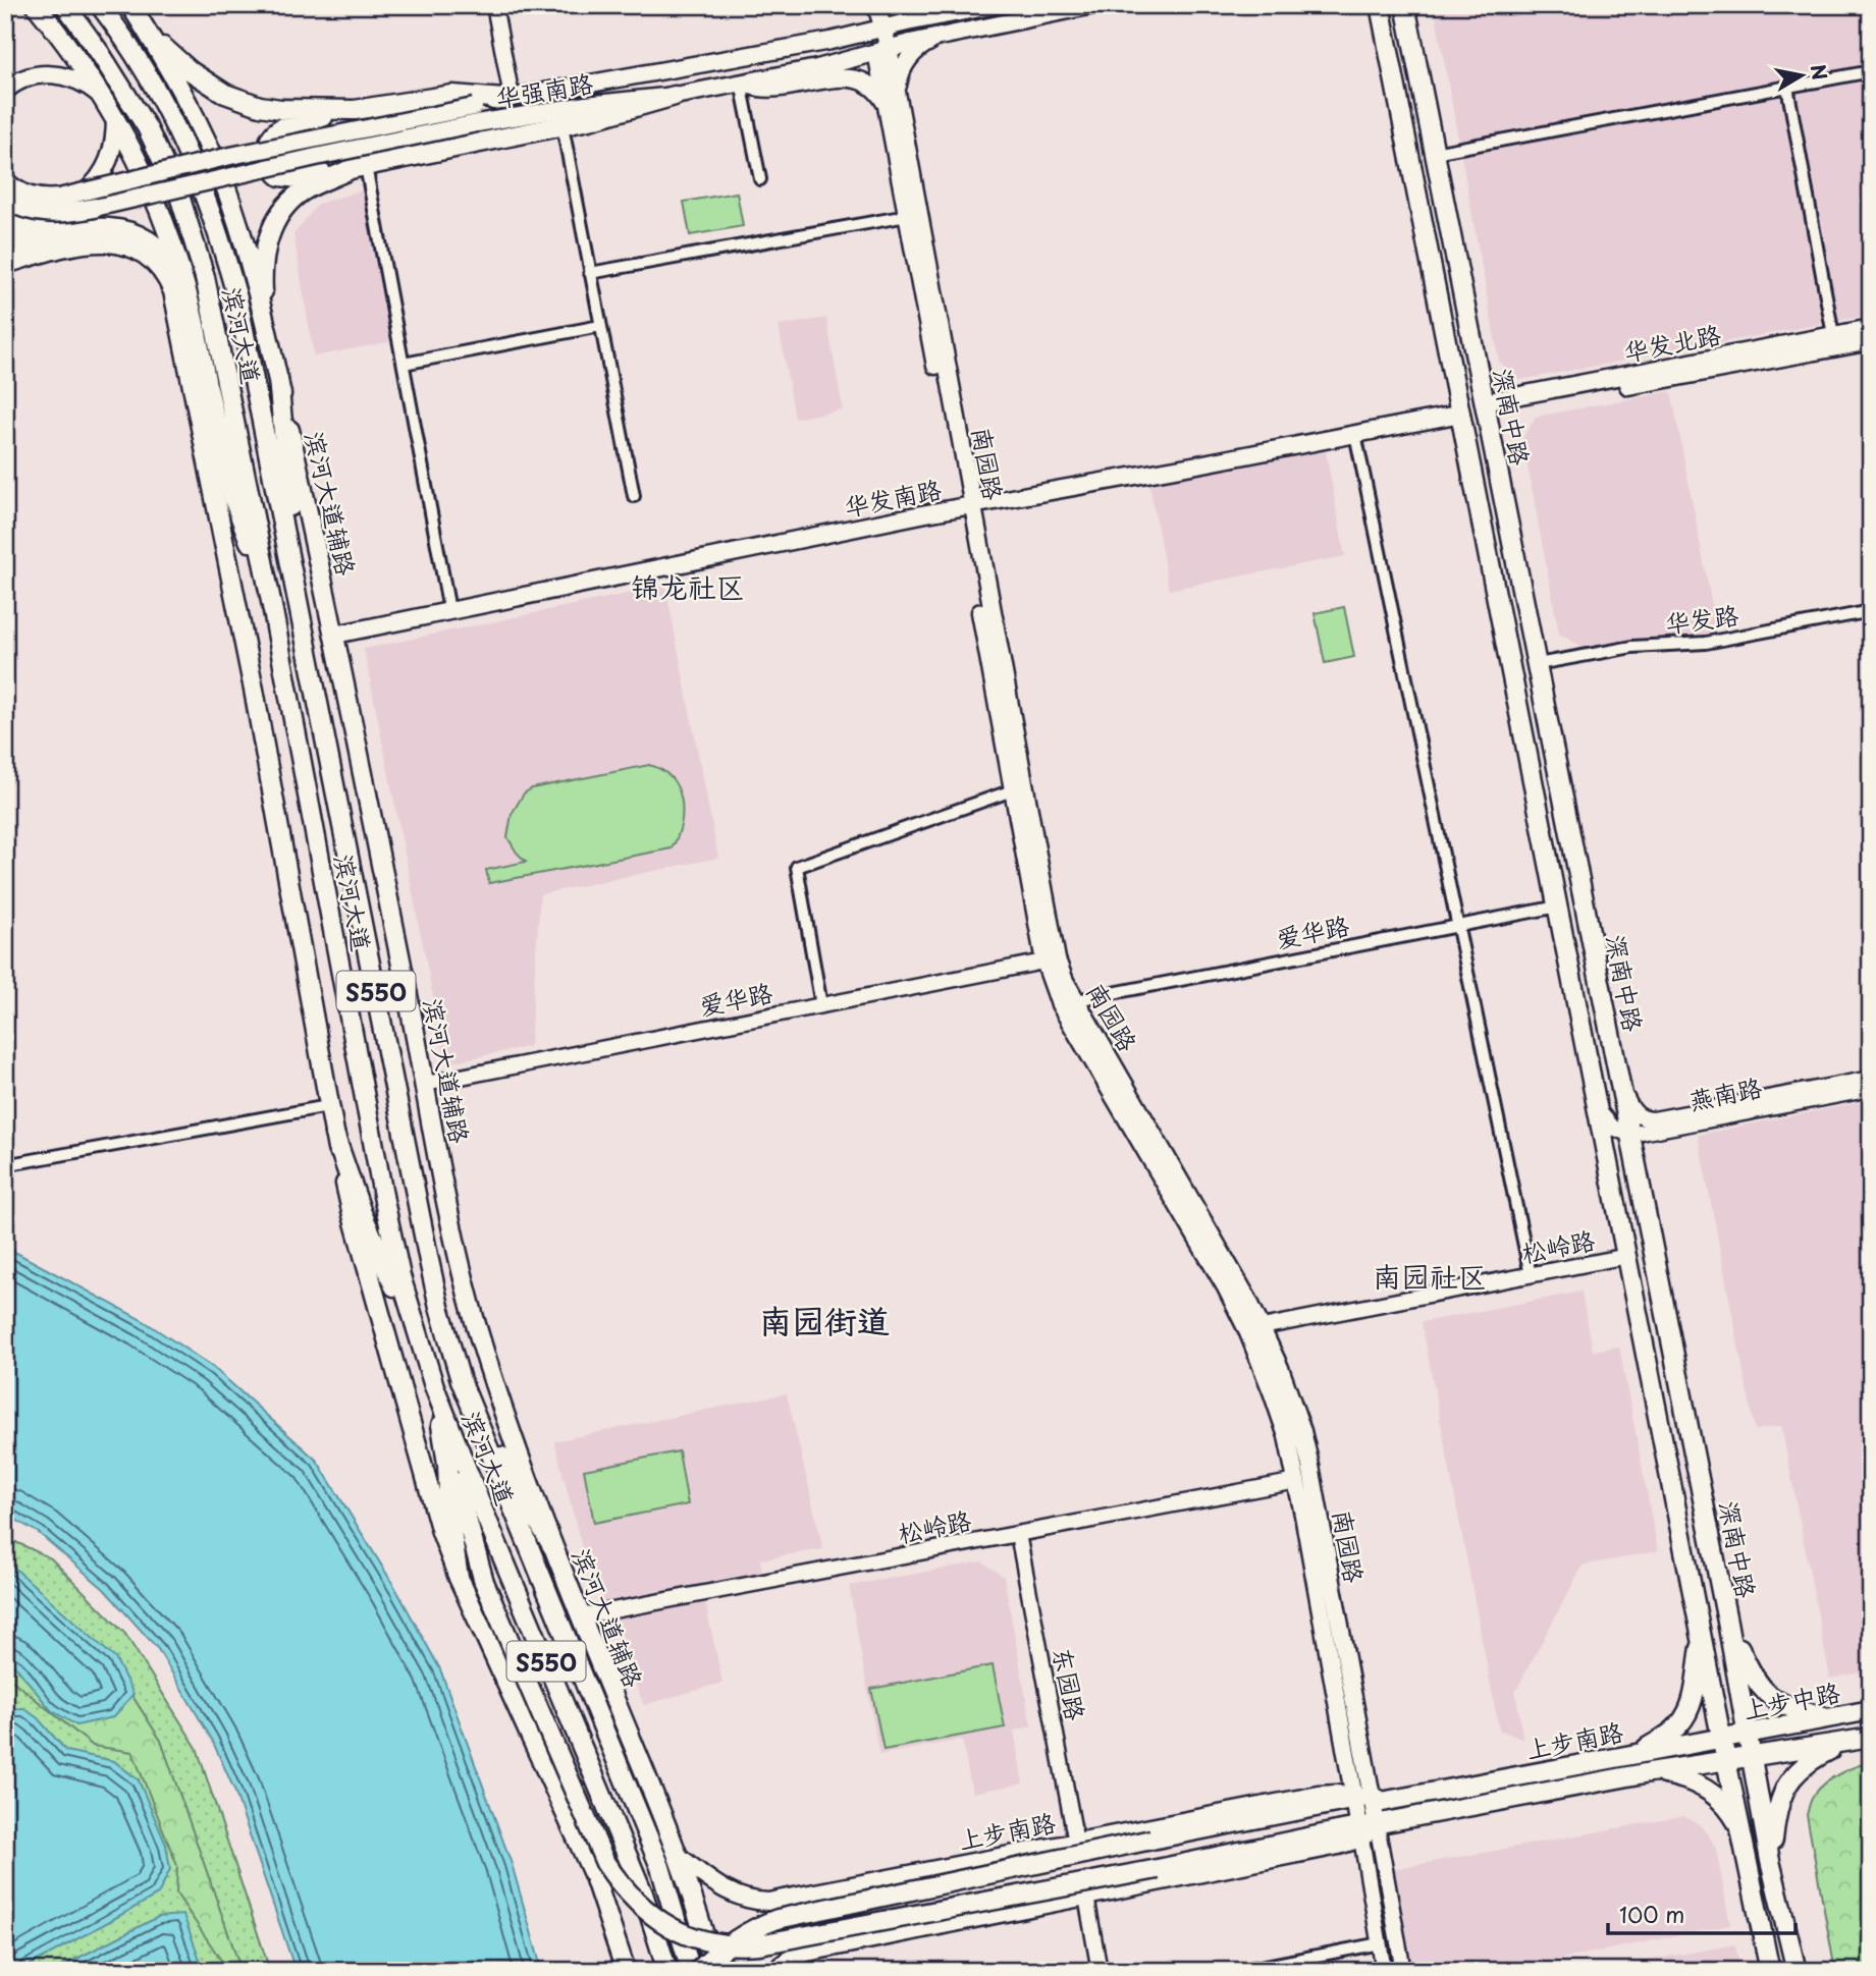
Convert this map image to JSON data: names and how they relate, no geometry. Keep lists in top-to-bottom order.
{
  "streets": {
    "main road": [
      "华强南路",
      "滨河大道",
      "华发北路",
      "深南中路",
      "南园路",
      "华发南路",
      "滨河大道辅路",
      "S550",
      "上步中路",
      "上步南路"
    ],
    "street": [
      "华发路",
      "爱华路",
      "燕南路",
      "松岭路",
      "东园路"
    ]
  },
  "crossings": [
    ["华强南路", "南园路"],
    ["华发北路", "深南中路"],
    ["深南中路", "华发南路"],
    ["深南中路", "华发路"],
    ["深南中路", "爱华路"],
    ["深南中路", "燕南路"],
    ["深南中路", "松岭路"],
    ["深南中路", "上步中路"],
    ["深南中路", "上步南路"],
    ["南园路", "华发南路"],
    ["南园路", "爱华路"],
    ["南园路", "松岭路"],
    ["南园路", "上步南路"],
    ["华发南路", "滨河大道辅路"],
    ["滨河大道辅路", "爱华路"],
    ["滨河大道辅路", "松岭路"],
    ["滨河大道辅路", "上步南路"],
    ["松岭路", "东园路"],
    ["东园路", "上步南路"],
    ["上步中路", "上步南路"]
  ],
  "districts": ["锦龙社区", "南园社区", "南园街道"],
  "scale_bar": "100 m",
  "north": "right"
}
